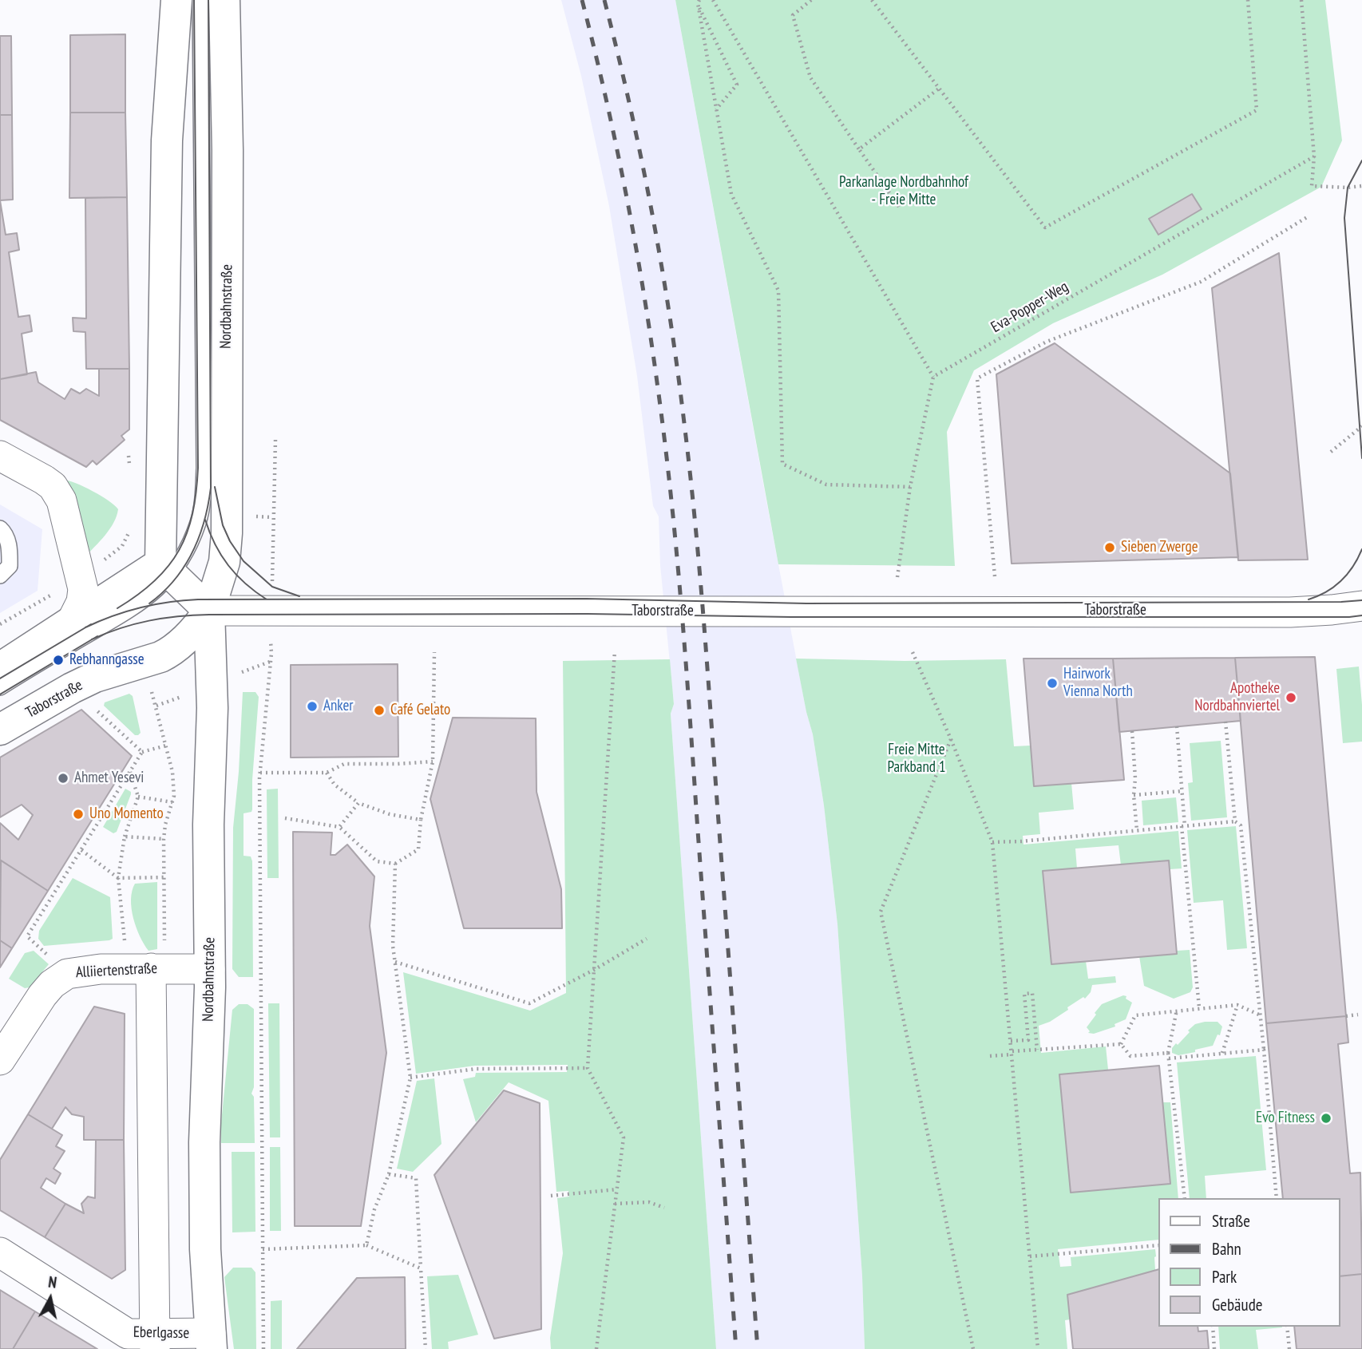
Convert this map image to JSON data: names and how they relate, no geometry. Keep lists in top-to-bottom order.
{
  "streets": {
    "main road": ["Nordbahnstraße", "Taborstraße"],
    "street": ["Alliiertenstraße", "Eberlgasse"],
    "path": ["Eva-Popper-Weg"]
  },
  "crossings": [
    ["Nordbahnstraße", "Taborstraße"],
    ["Nordbahnstraße", "Alliiertenstraße"],
    ["Nordbahnstraße", "Eberlgasse"]
  ],
  "parks": ["Parkanlage Nordbahnhof - Freie Mitte", "Freie Mitte Parkband 1"],
  "places": [
    "Sieben Zwerge",
    "Rebhanngasse",
    "Hairwork Vienna North",
    "Apotheke Nordbahnviertel",
    "Anker",
    "Café Gelato",
    "Ahmet Yesevi",
    "Uno Momento",
    "Evo Fitness"
  ],
  "legend": [
    "Straße",
    "Bahn",
    "Park",
    "Gebäude"
  ],
  "north": "top"
}
